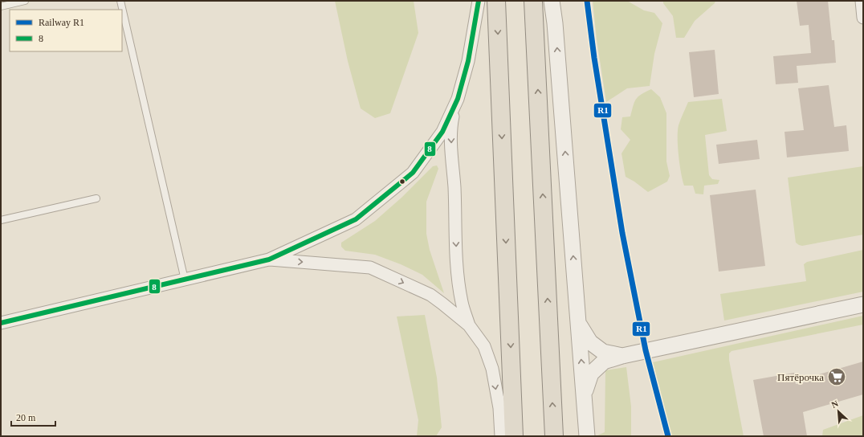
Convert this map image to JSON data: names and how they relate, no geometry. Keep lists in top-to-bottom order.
{
  "places": {
    "supermarket": ["Пятёрочка"]
  },
  "lines": ["rail line R1", "transit line 8"],
  "legend": ["Railway R1", "8"],
  "scale_bar": "20 m",
  "north": "top left"
}
